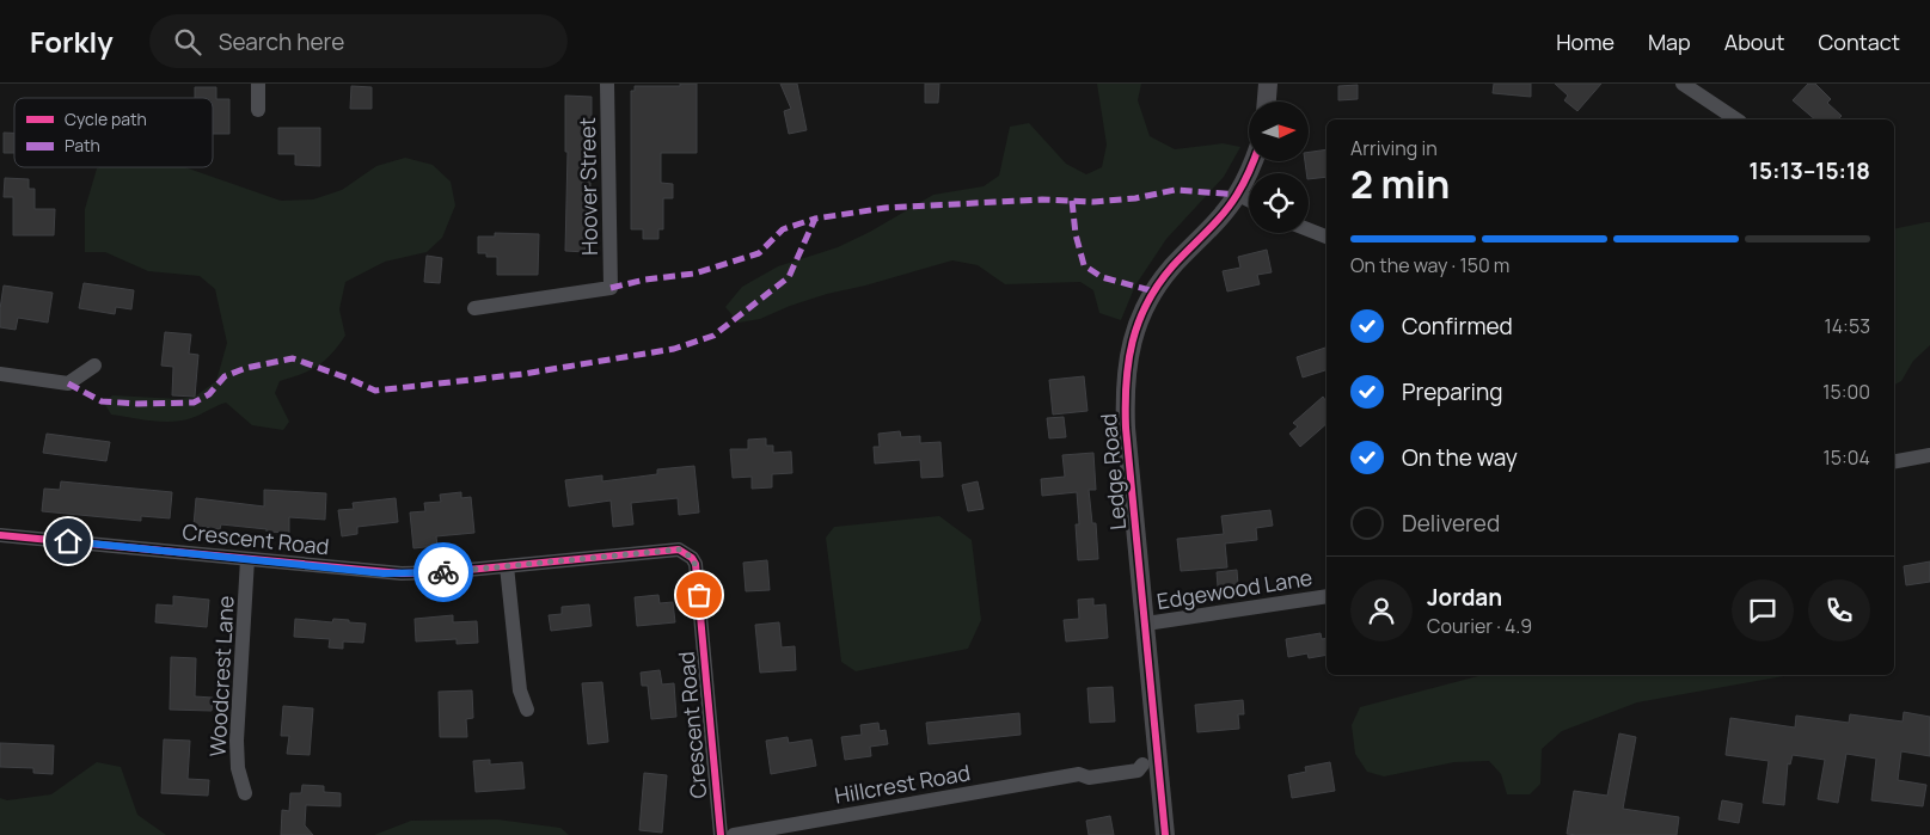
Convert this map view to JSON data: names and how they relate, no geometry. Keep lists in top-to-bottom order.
{
  "streets": {
    "street": [
      "Hoover Street",
      "Ledge Road",
      "Crescent Road",
      "Edgewood Lane",
      "Woodcrest Lane",
      "Hillcrest Road"
    ]
  },
  "crossings": [
    ["Ledge Road", "Edgewood Lane"],
    ["Ledge Road", "Hillcrest Road"],
    ["Crescent Road", "Woodcrest Lane"]
  ],
  "legend": ["Cycle path", "Path"],
  "north": "right",
  "page": {
    "header": "Forkly",
    "search": "Search here",
    "nav": [
      "Home",
      "Map",
      "About",
      "Contact"
    ],
    "heading": ["2 min", "Arriving in", "15:13–15:18"],
    "panel": ["Jordan", "Courier · 4.9"],
    "bar": "On the way · 150 m",
    "list": [
      ["Confirmed", "14:53"],
      ["Preparing", "15:00"],
      ["On the way", "15:04"],
      "Delivered"
    ]
  }
}
